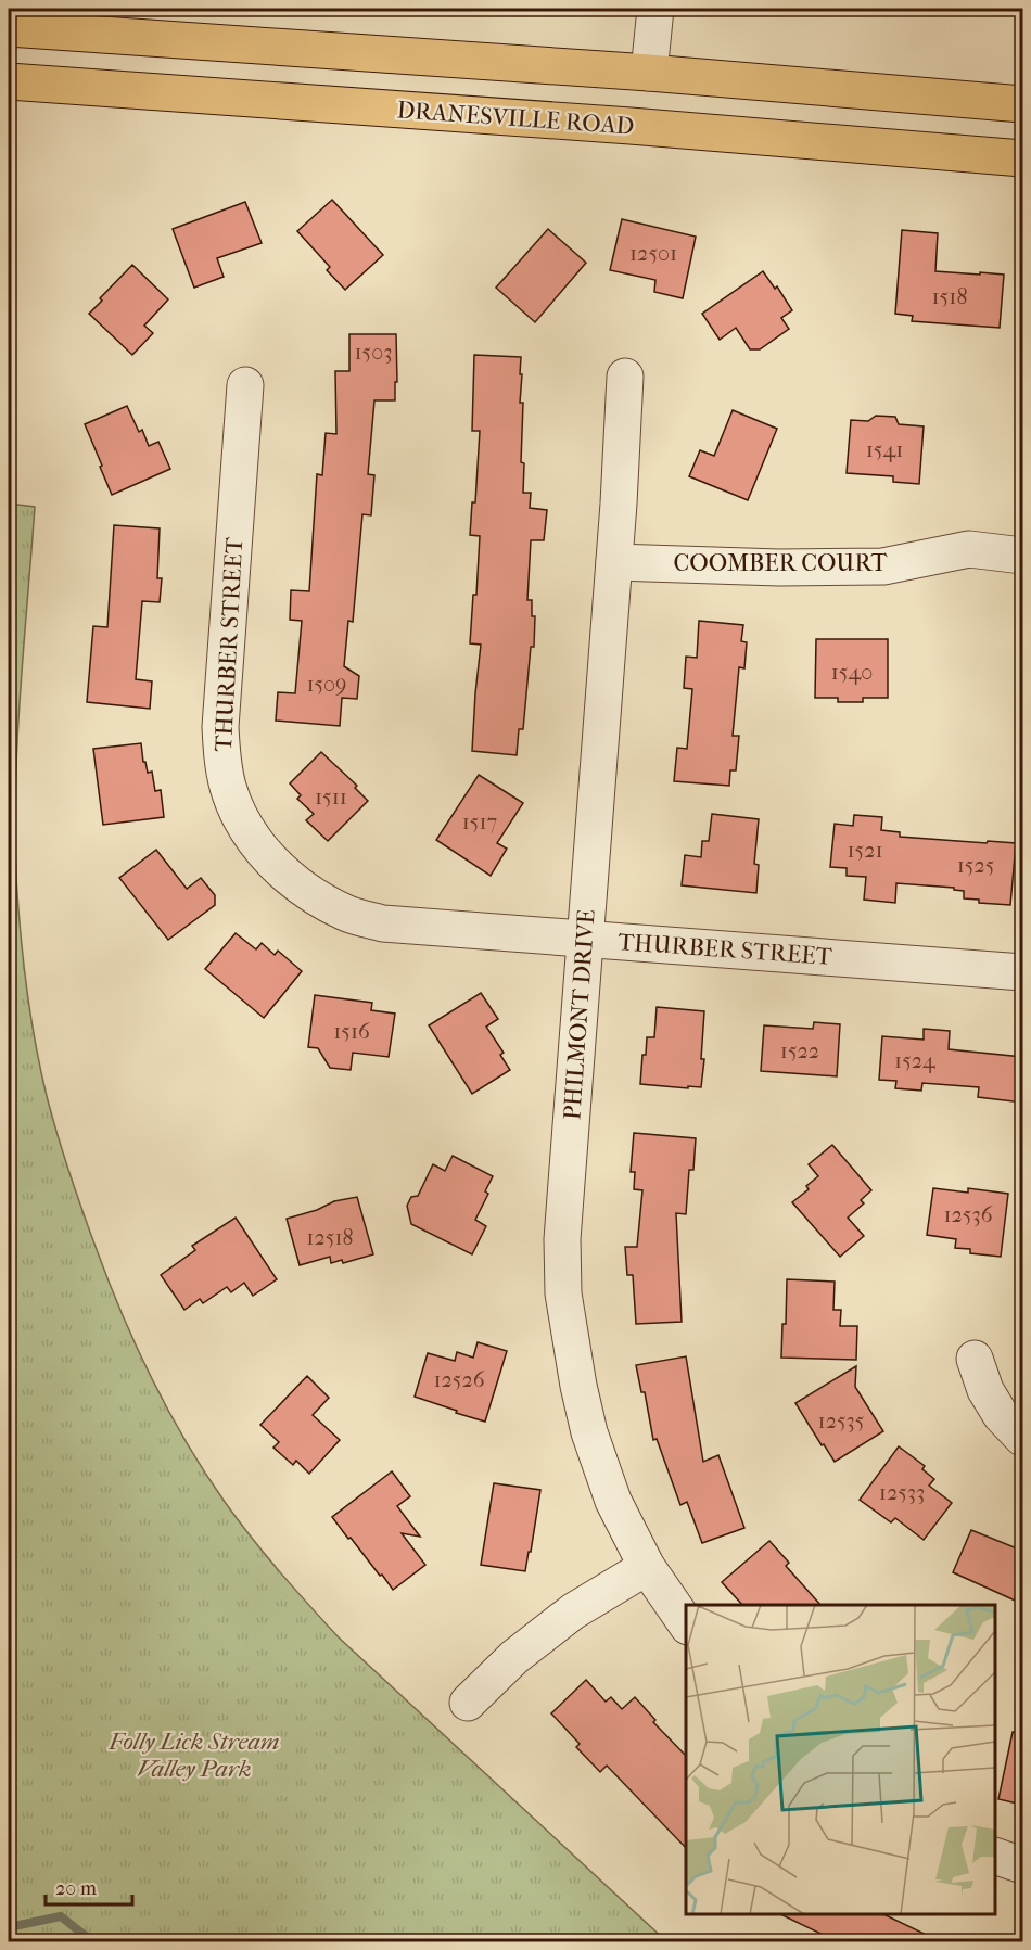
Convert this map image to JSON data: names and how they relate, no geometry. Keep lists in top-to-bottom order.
{
  "streets": {
    "main road": ["DRANESVILLE ROAD"],
    "street": ["COOMBER COURT", "THURBER STREET", "PHILMONT DRIVE"]
  },
  "crossings": [
    ["COOMBER COURT", "PHILMONT DRIVE"],
    ["THURBER STREET", "PHILMONT DRIVE"]
  ],
  "parks": ["Folly Lick Stream Valley Park"],
  "house_numbers": [
    "12501",
    "1518",
    "1503",
    "1541",
    "1540",
    "1509",
    "1511",
    "1517",
    "1521",
    "1525",
    "1516",
    "1522",
    "1524",
    "12536",
    "12518",
    "12526",
    "12535",
    "12533"
  ],
  "scale_bar": "20 m"
}
